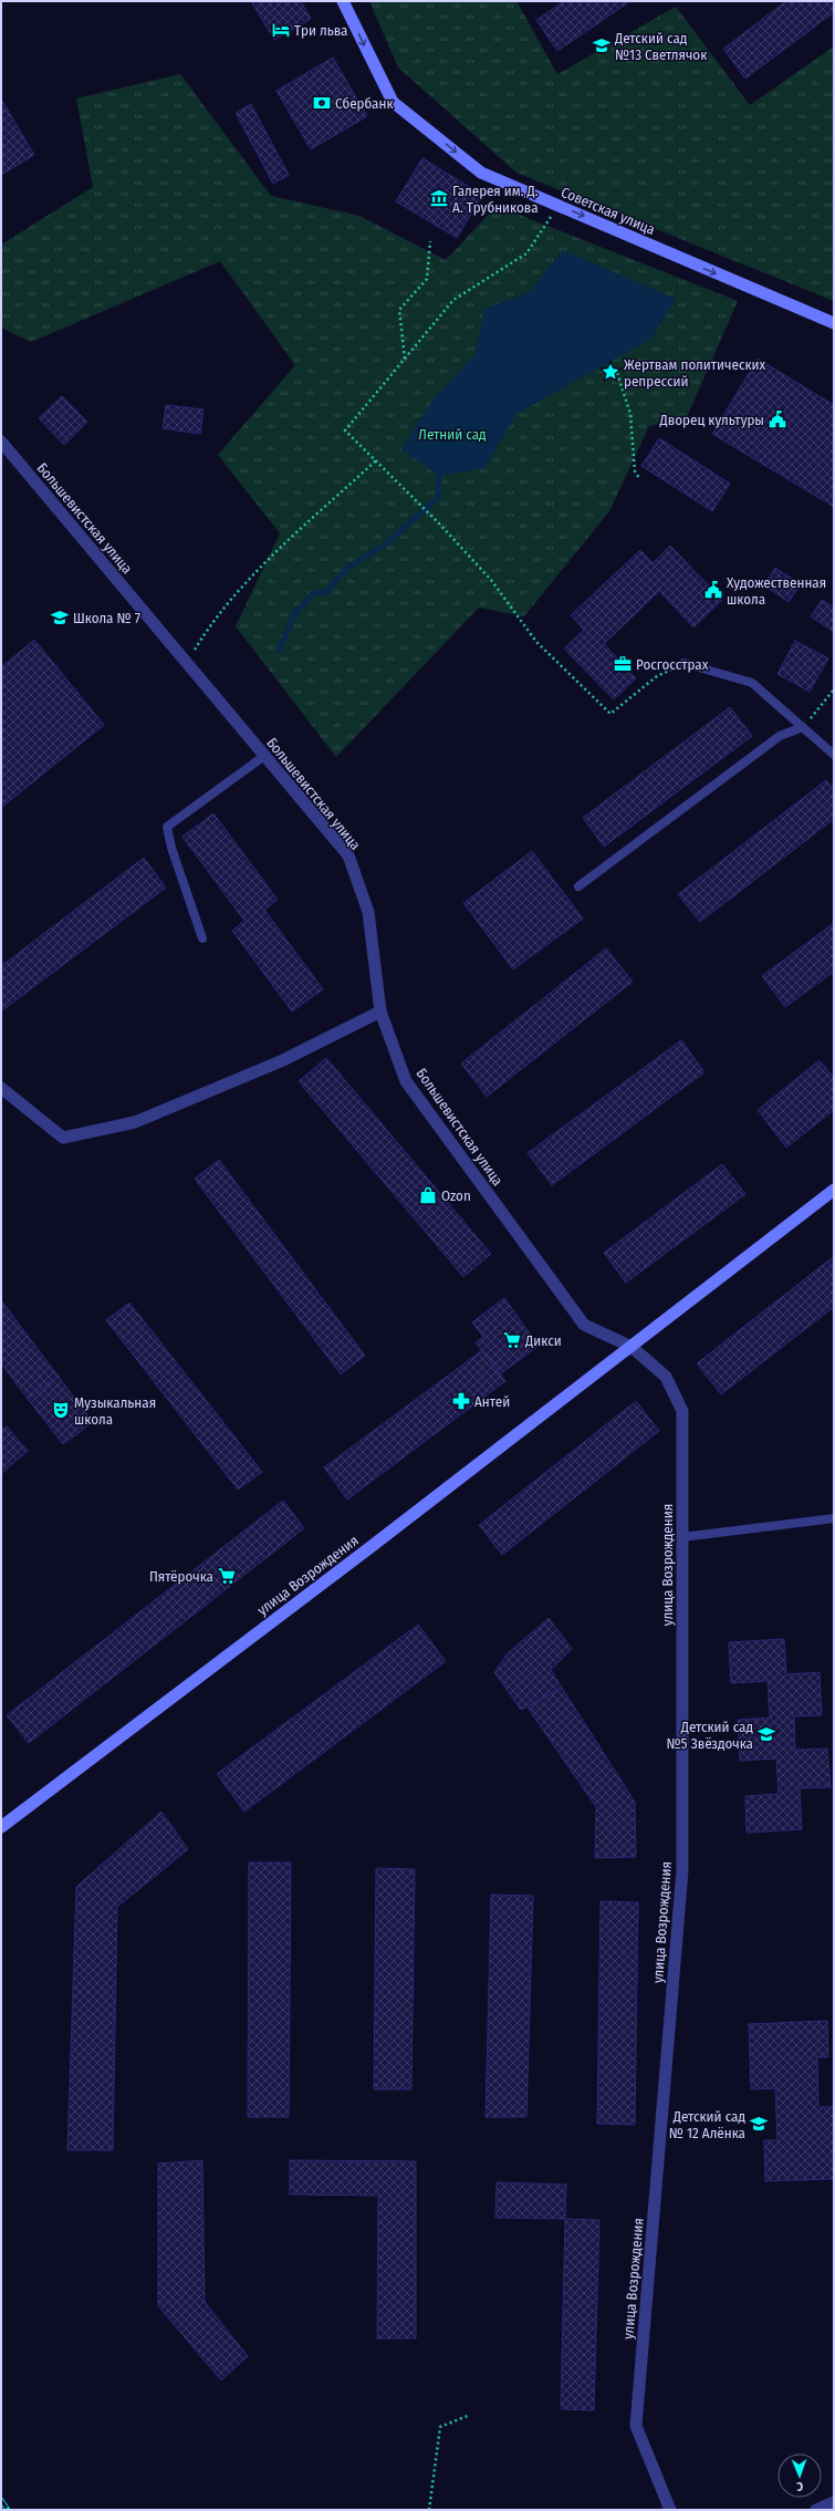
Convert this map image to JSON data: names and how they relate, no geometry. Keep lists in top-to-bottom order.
{
  "streets": {
    "main road": ["Советская улица", "улица Возрождения"],
    "street": ["Большевистская улица"]
  },
  "crossings": [
    ["Большевистская улица", "улица Возрождения"]
  ],
  "one_way": ["Советская улица"],
  "parks": ["Летний сад"],
  "places": {
    "hotel": ["Три льва"],
    "school or university": [
      "Детский сад №13 Светлячок",
      "Школа № 7",
      "Детский сад №5 Звёздочка",
      "Детский сад № 12 Алёнка"
    ],
    "bank": ["Сбербанк"],
    "museum": ["Галерея им. Д. А. Трубникова"],
    "place": ["Жертвам политических репрессий"],
    "public building": ["Дворец культуры", "Художественная школа"],
    "office": ["Росгосстрах"],
    "shop": ["Ozon"],
    "supermarket": ["Дикси", "Пятёрочка"],
    "pharmacy": ["Антей"],
    "theatre": ["Музыкальная школа"]
  },
  "north": "bottom"
}
